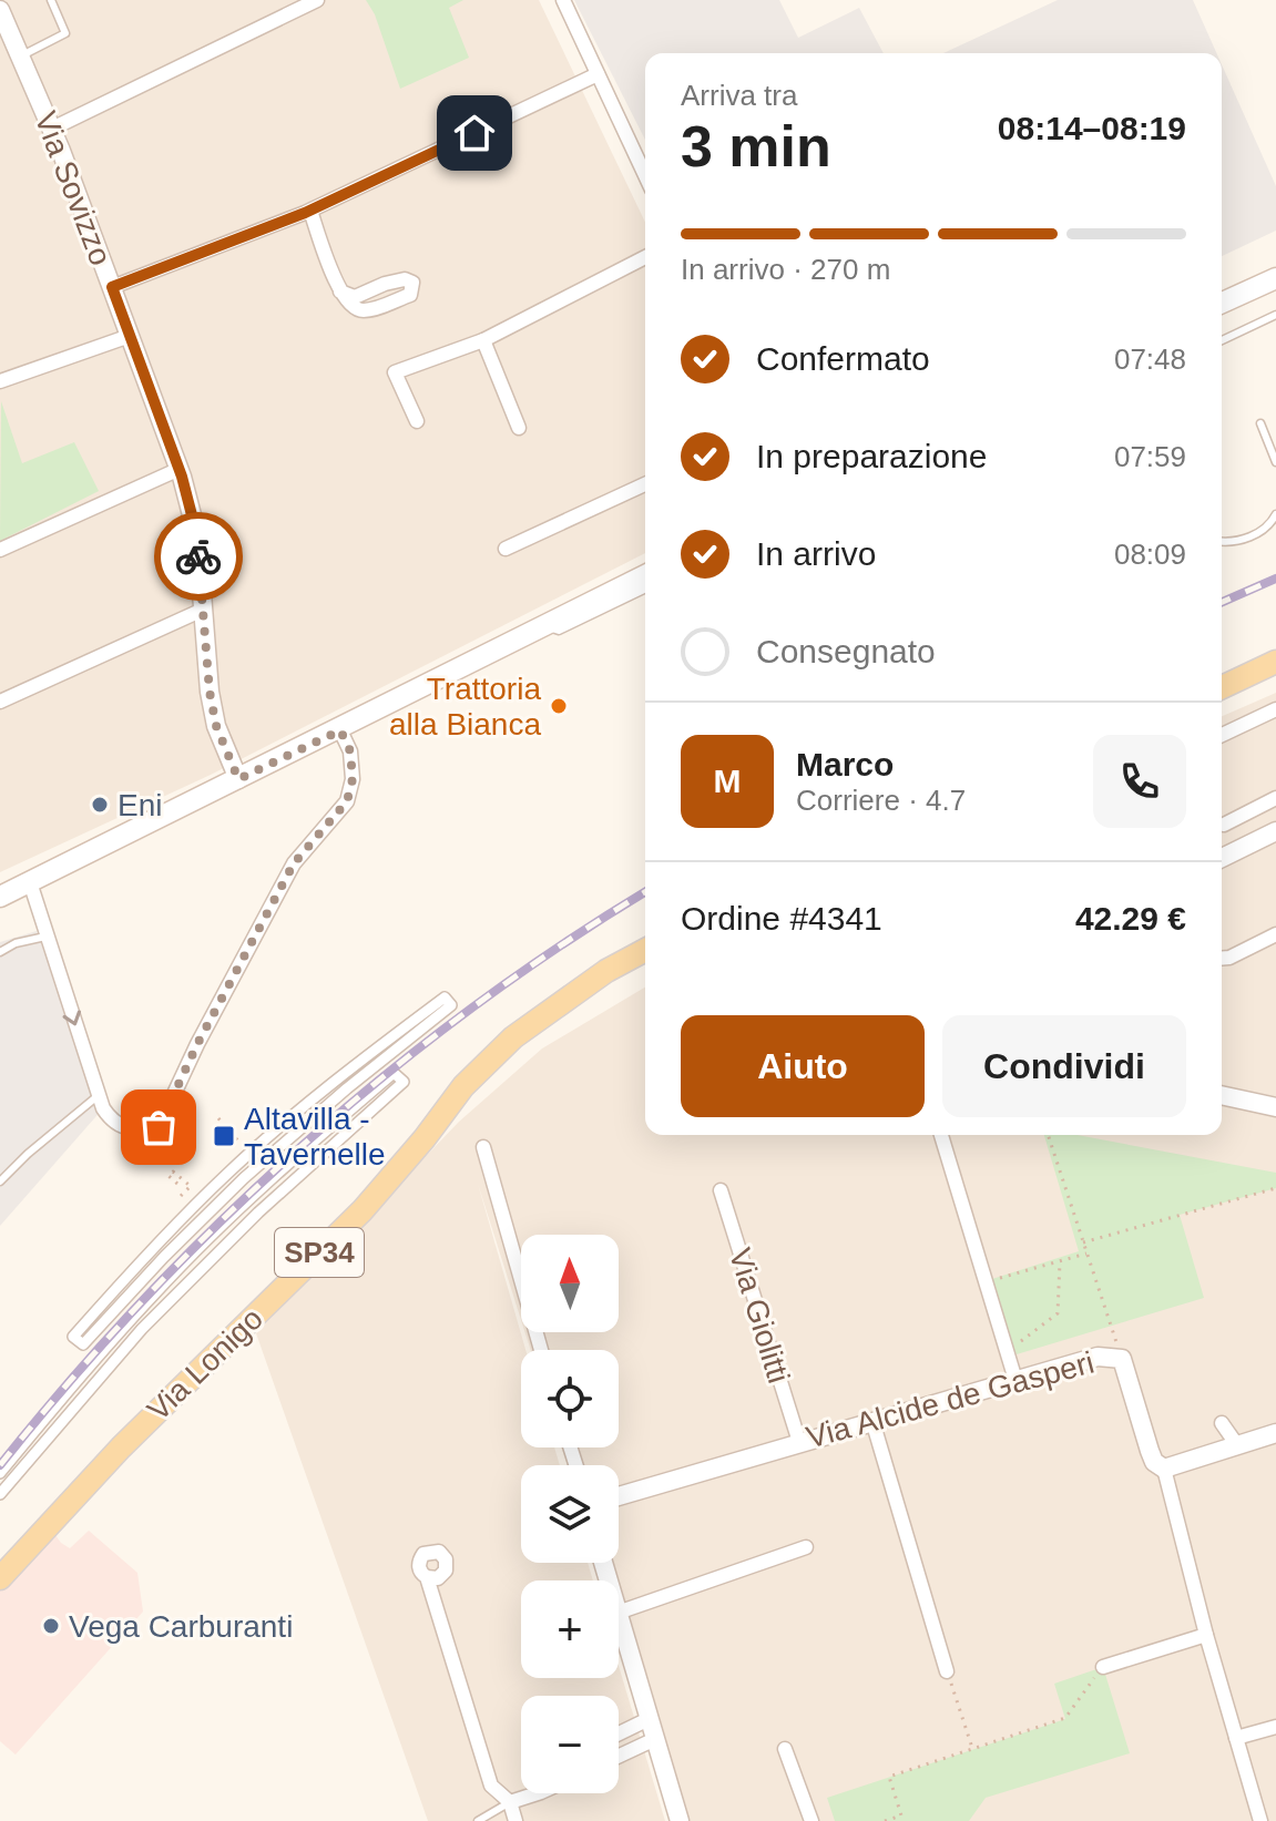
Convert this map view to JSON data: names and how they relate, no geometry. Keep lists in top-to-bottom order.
{
  "streets": {
    "main road": ["SP34", "Via Lonigo"],
    "street": ["Via Sovizzo", "Via Giolitti", "Via Alcide de Gasperi"]
  },
  "crossings": [
    ["Via Giolitti", "Via Alcide de Gasperi"]
  ],
  "places": {
    "other": ["Trattoria alla Bianca", "Eni", "Vega Carburanti"],
    "transit": ["Altavilla - Tavernelle"]
  },
  "north": "top",
  "page": {
    "heading": ["3 min", "Arriva tra", "08:14–08:19"],
    "panel": [
      "Marco",
      "Corriere · 4.7",
      "Ordine #4341",
      "42.29 €"
    ],
    "bar": "In arrivo · 270 m",
    "list": [
      ["Confermato", "07:48"],
      ["In preparazione", "07:59"],
      ["In arrivo", "08:09"],
      "Consegnato"
    ],
    "round": "M",
    "buttons": ["Aiuto", "Condividi"],
    "map_buttons": ["+", "−"]
  }
}
